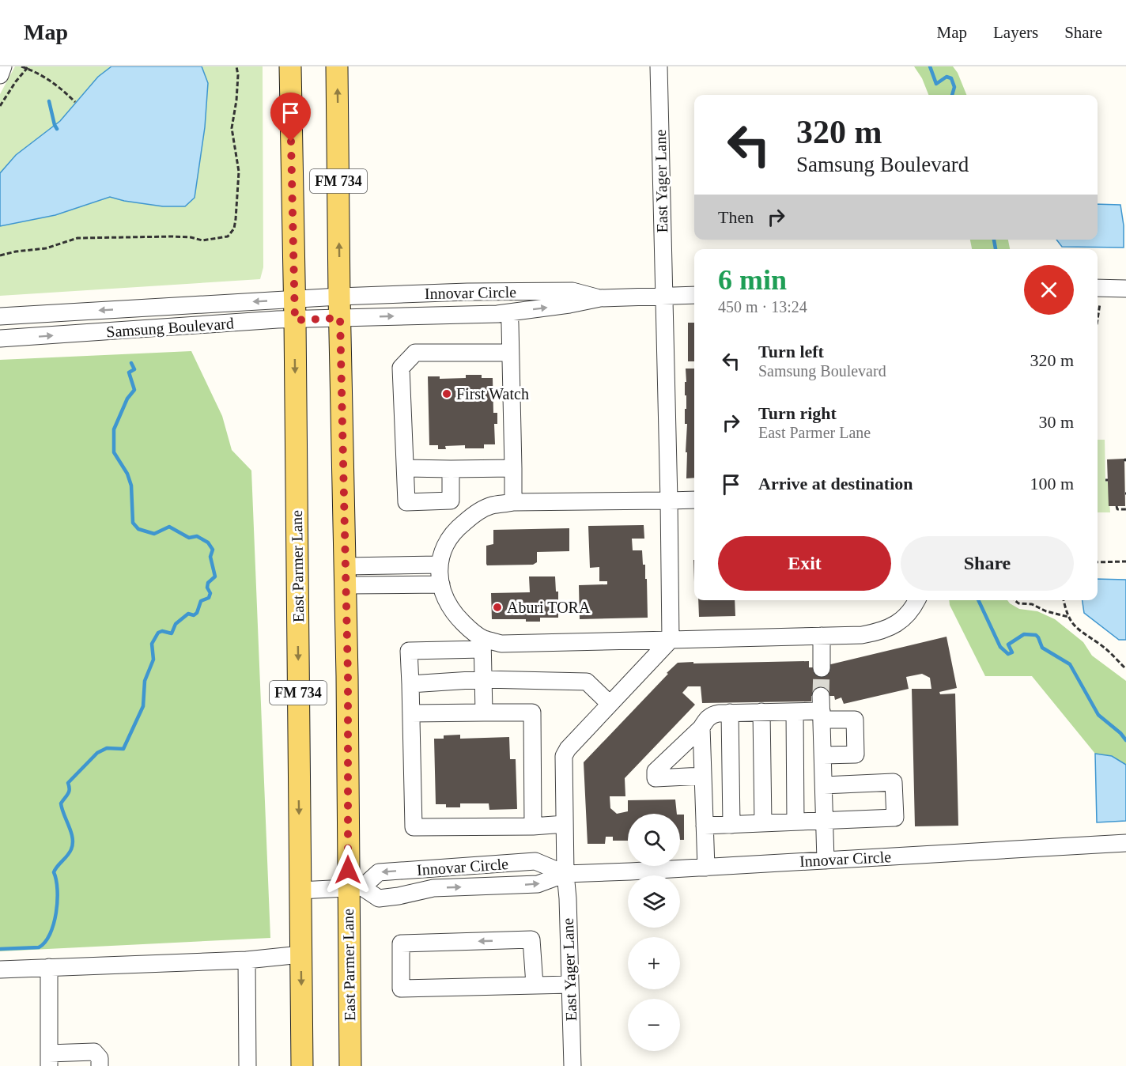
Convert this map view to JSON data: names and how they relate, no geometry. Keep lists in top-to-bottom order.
{
  "streets": {
    "main road": ["FM 734", "East Parmer Lane"],
    "street": ["East Yager Lane", "Innovar Circle", "Samsung Boulevard"]
  },
  "crossings": [
    ["East Yager Lane", "Innovar Circle"],
    ["Innovar Circle", "Samsung Boulevard"],
    ["Innovar Circle", "East Parmer Lane"],
    ["Samsung Boulevard", "East Parmer Lane"]
  ],
  "places": ["First Watch", "Aburi TORA"],
  "page": {
    "header": "Map",
    "nav": ["Map", "Layers", "Share"],
    "turn": ["320 m", "Samsung Boulevard"],
    "then": "Then",
    "heading": ["6 min", "450 m · 13:24"],
    "list": [
      {
        "name": "Turn left",
        "note": "Samsung Boulevard",
        "value": "320 m"
      },
      {
        "name": "Turn right",
        "note": "East Parmer Lane",
        "value": "30 m"
      },
      {
        "name": "Arrive at destination",
        "value": "100 m"
      }
    ],
    "buttons": ["Exit", "Share"],
    "map_buttons": ["+", "−"]
  }
}
